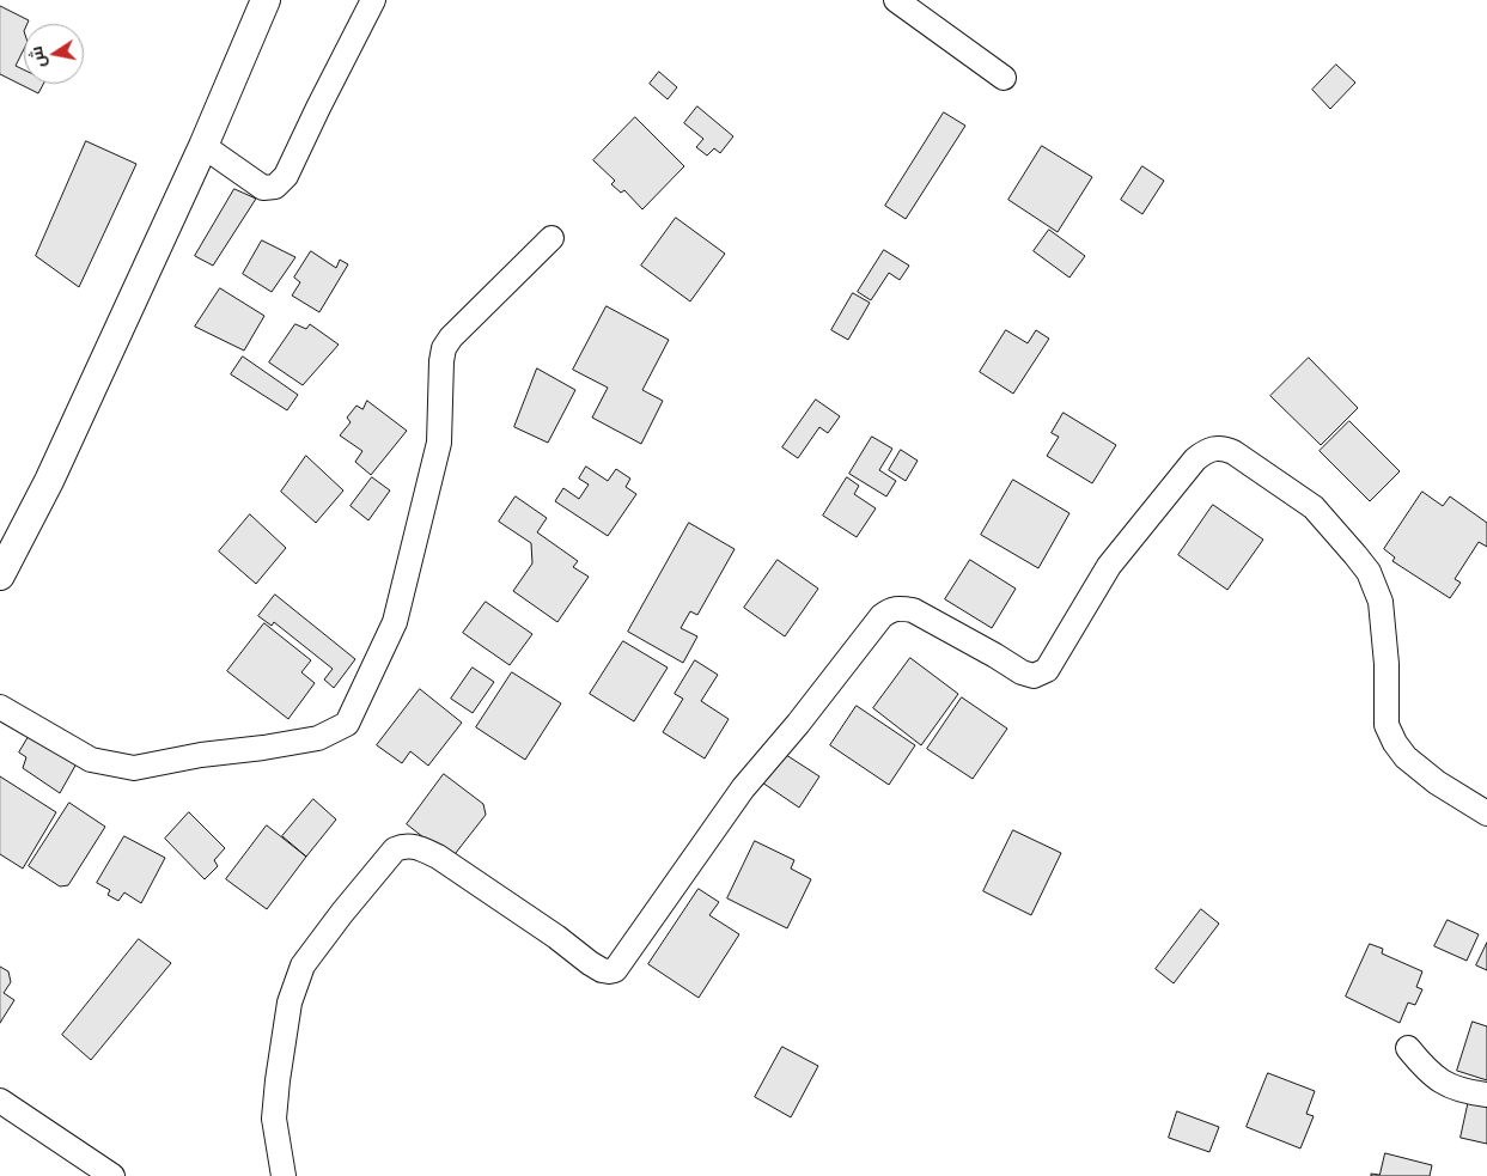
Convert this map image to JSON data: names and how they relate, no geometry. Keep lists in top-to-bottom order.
{
  "north": "left"
}
